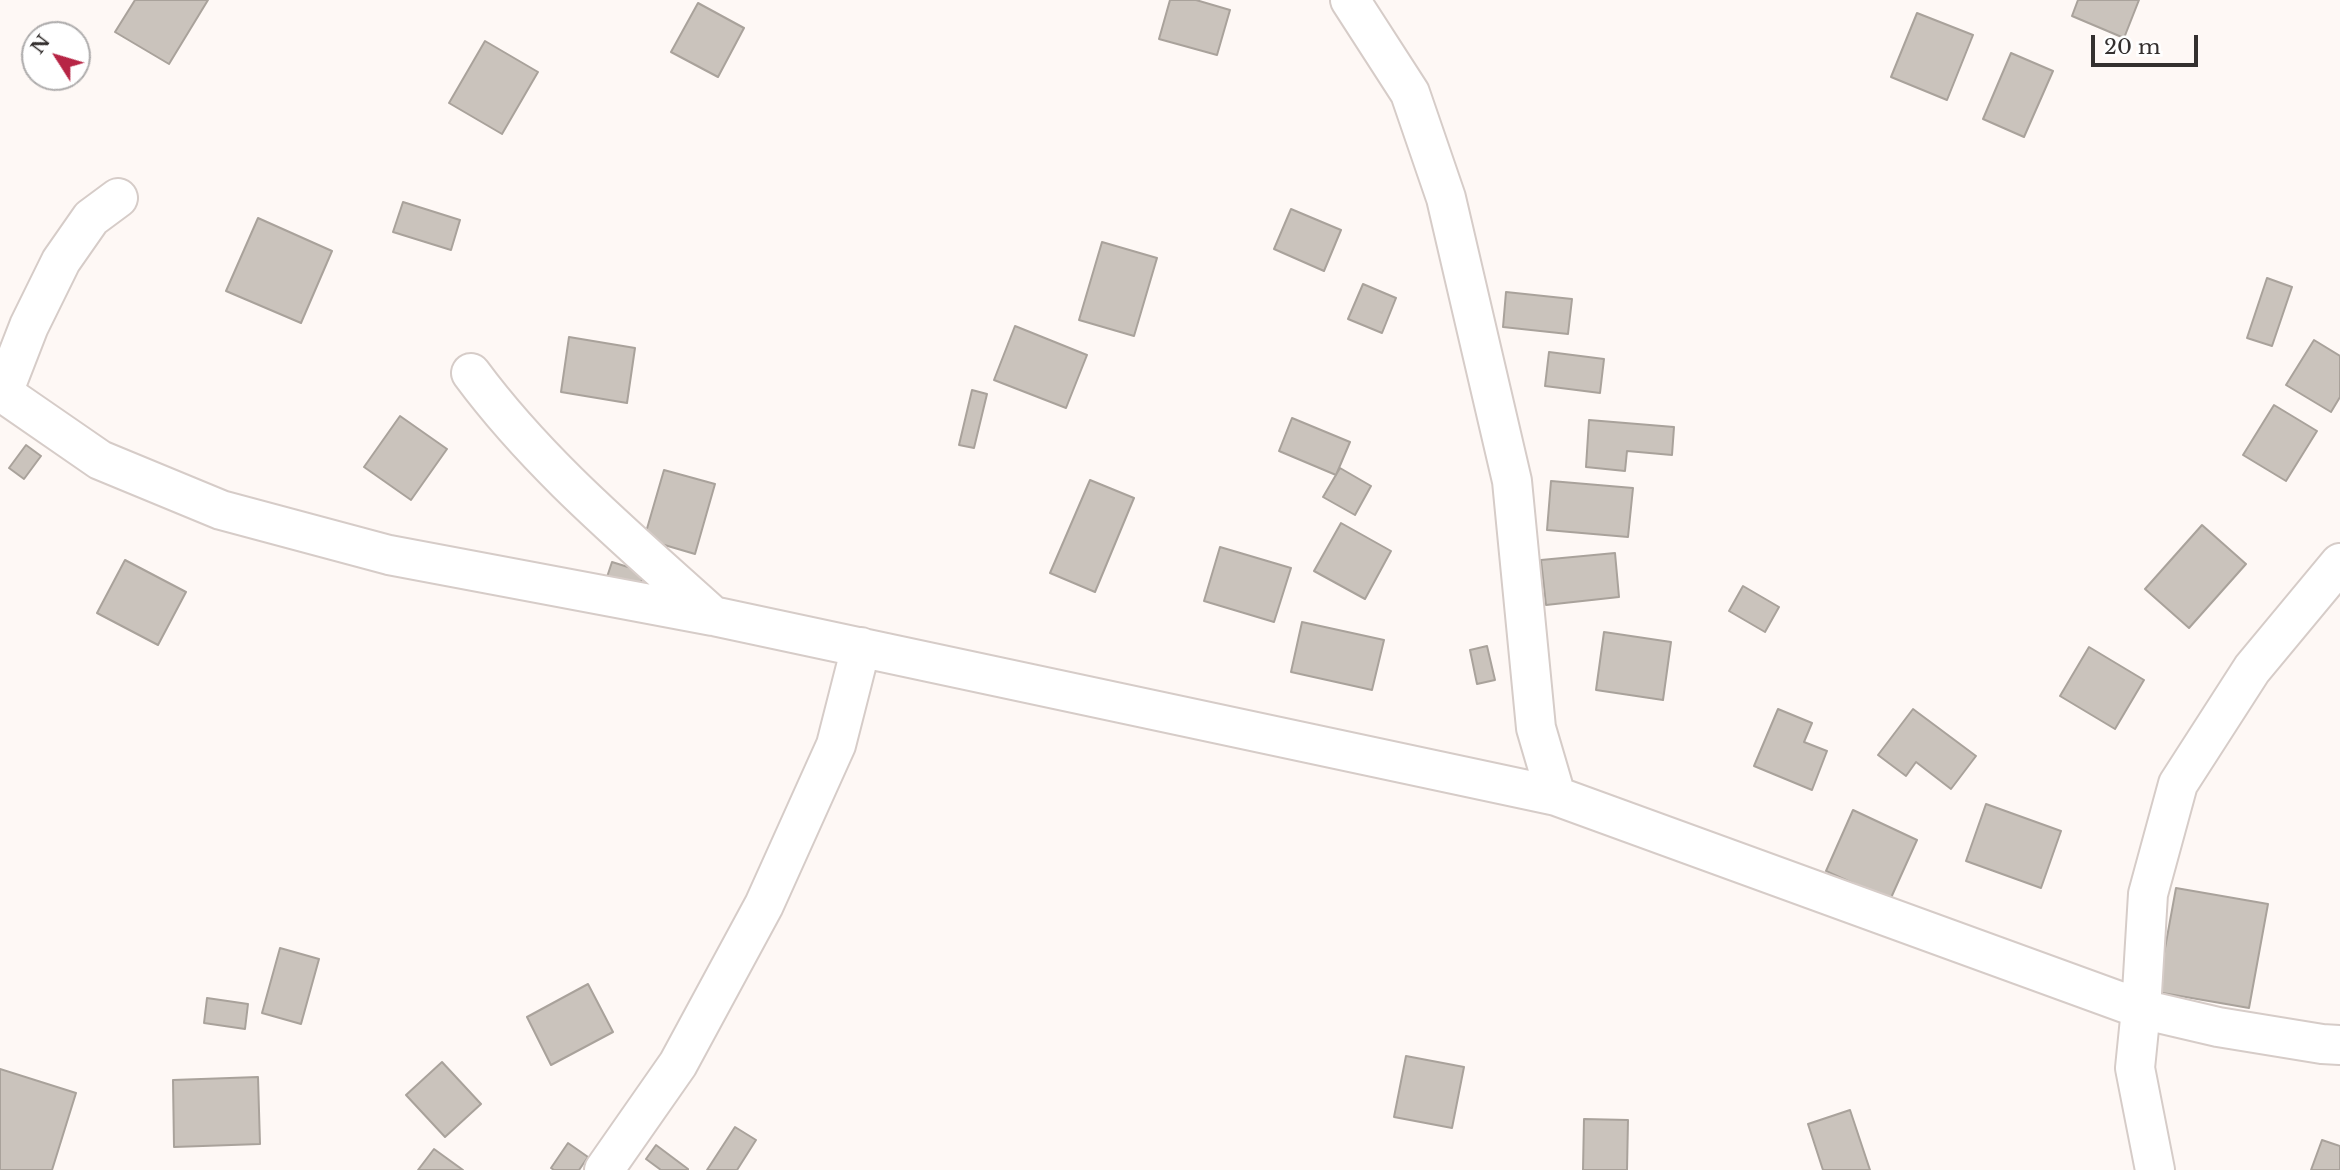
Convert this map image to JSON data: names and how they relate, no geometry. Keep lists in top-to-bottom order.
{
  "scale_bar": "20 m",
  "north": "top left"
}
